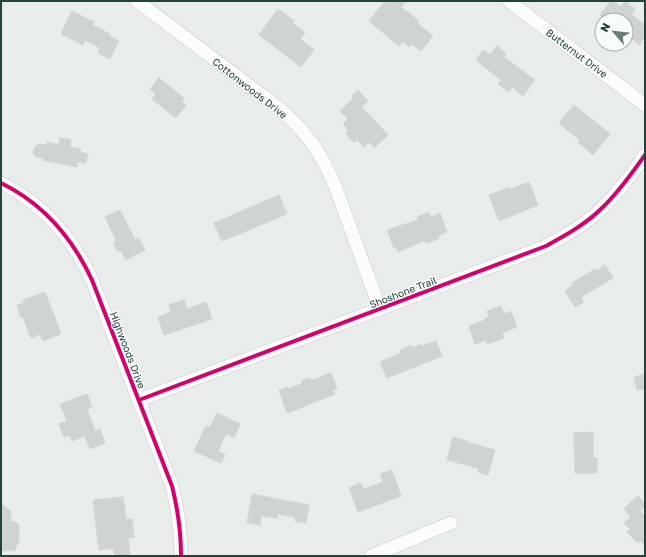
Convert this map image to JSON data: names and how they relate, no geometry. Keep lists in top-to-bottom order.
{
  "streets": {
    "street": [
      "Butternut Drive",
      "Cottonwoods Drive",
      "Shoshone Trail",
      "Highwoods Drive"
    ]
  },
  "crossings": [
    ["Cottonwoods Drive", "Shoshone Trail"],
    ["Shoshone Trail", "Highwoods Drive"]
  ],
  "north": "top left"
}
